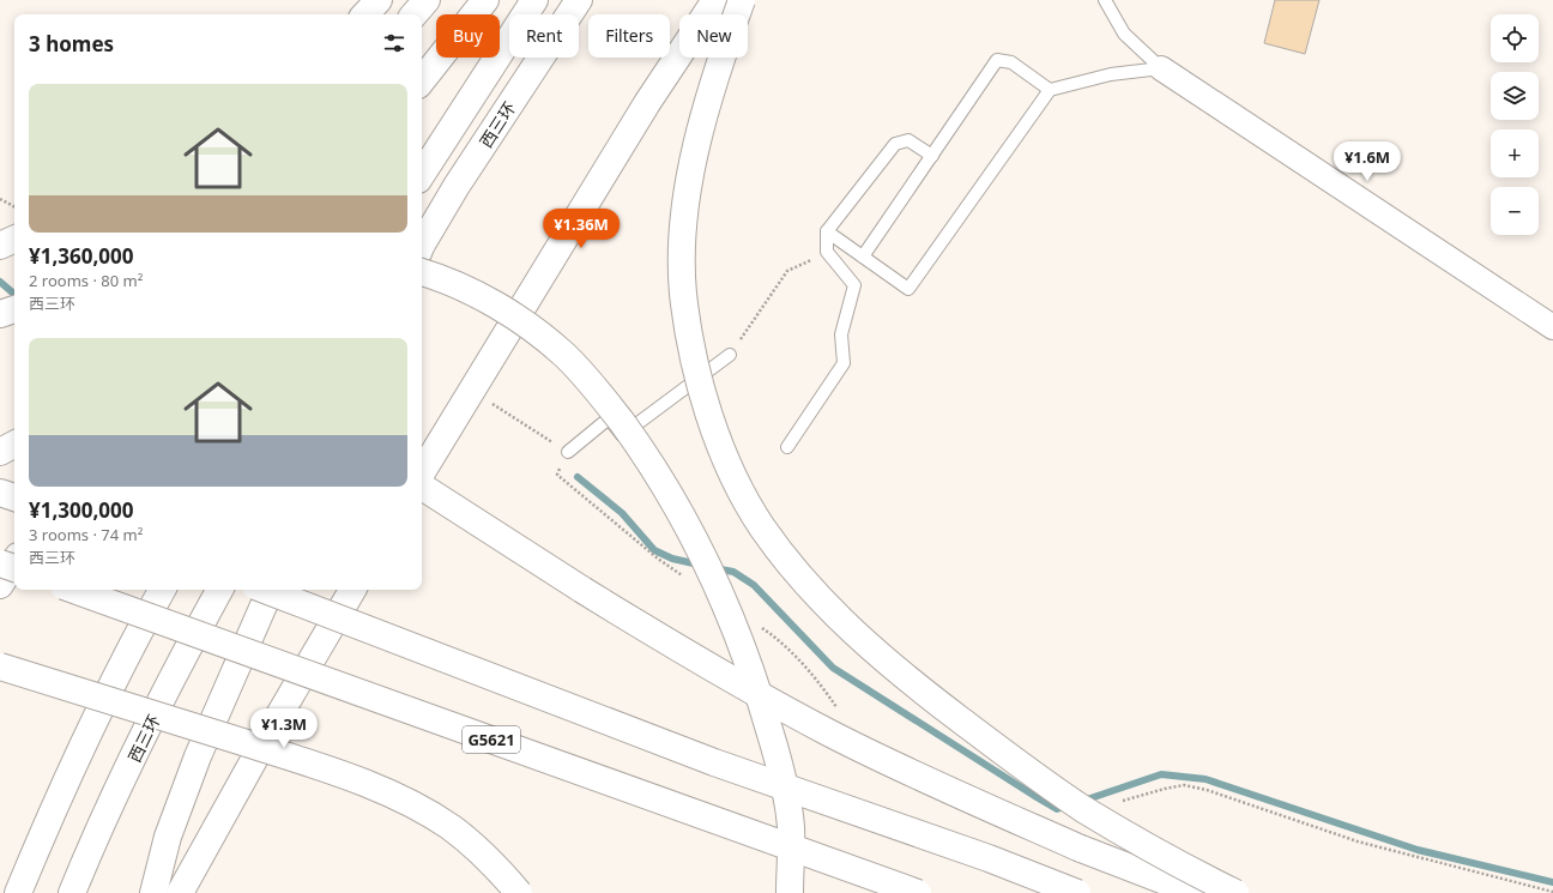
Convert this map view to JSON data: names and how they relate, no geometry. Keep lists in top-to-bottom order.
{
  "streets": {
    "main road": ["西三环", "G5621"]
  },
  "page": {
    "map_buttons": ["+", "−"],
    "chip": [
      "Buy",
      "Rent",
      "Filters",
      "New"
    ],
    "heading": "3 homes",
    "list": [
      {
        "name": "¥1,360,000",
        "note": "2 rooms · 80 m² · 西三环"
      },
      {
        "name": "¥1,300,000",
        "note": "3 rooms · 74 m² · 西三环"
      }
    ],
    "price": ["¥1.6M", "¥1.36M", "¥1.3M"]
  }
}
